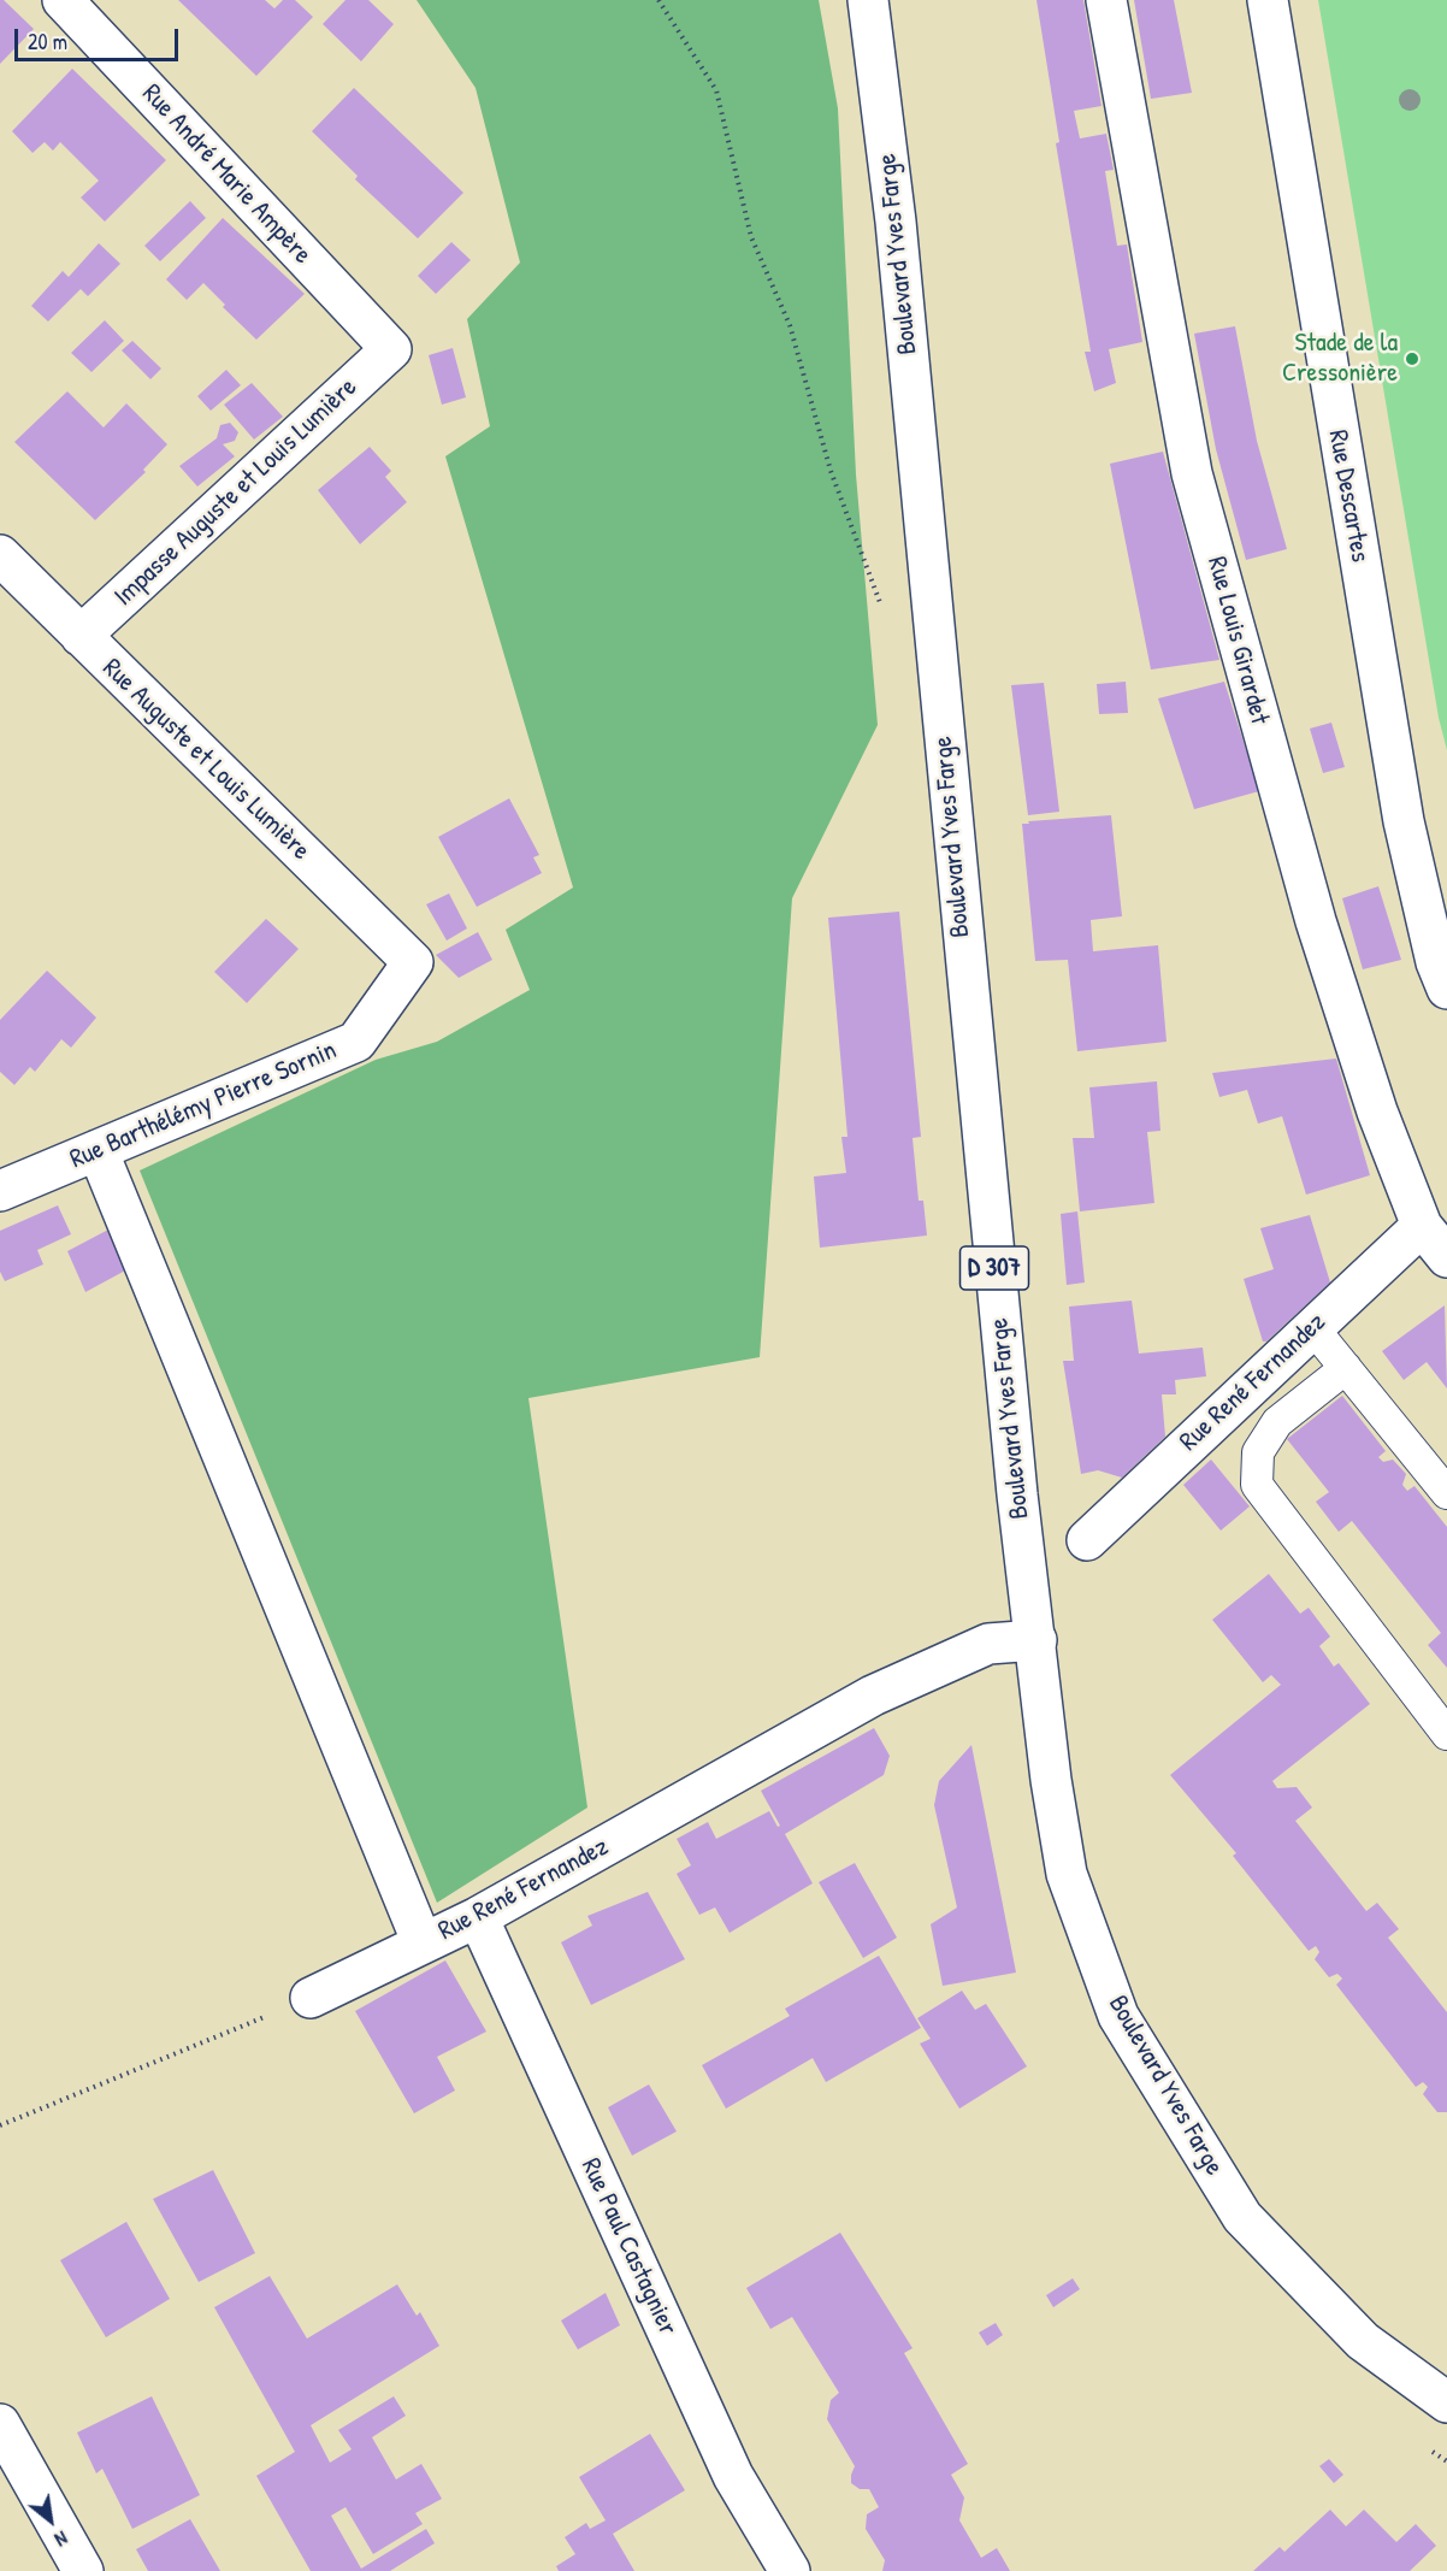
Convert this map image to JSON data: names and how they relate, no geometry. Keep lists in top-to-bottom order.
{
  "streets": {
    "street": [
      "Rue André Marie Ampère",
      "Boulevard Yves Farge",
      "Impasse Auguste et Louis Lumière",
      "Rue Descartes",
      "Rue Louis Girardet",
      "Rue Auguste et Louis Lumière",
      "Rue Barthélémy Pierre Sornin",
      "D 307",
      "Rue René Fernandez",
      "Rue Paul Castagnier"
    ]
  },
  "crossings": [
    ["Rue André Marie Ampère", "Impasse Auguste et Louis Lumière"],
    ["Boulevard Yves Farge", "Rue René Fernandez"],
    ["Impasse Auguste et Louis Lumière", "Rue Auguste et Louis Lumière"],
    ["Rue Louis Girardet", "Rue René Fernandez"],
    ["Rue Auguste et Louis Lumière", "Rue Barthélémy Pierre Sornin"],
    ["Rue René Fernandez", "Rue Paul Castagnier"]
  ],
  "places": ["Stade de la Cressonière"],
  "scale_bar": "20 m",
  "north": "bottom right"
}
